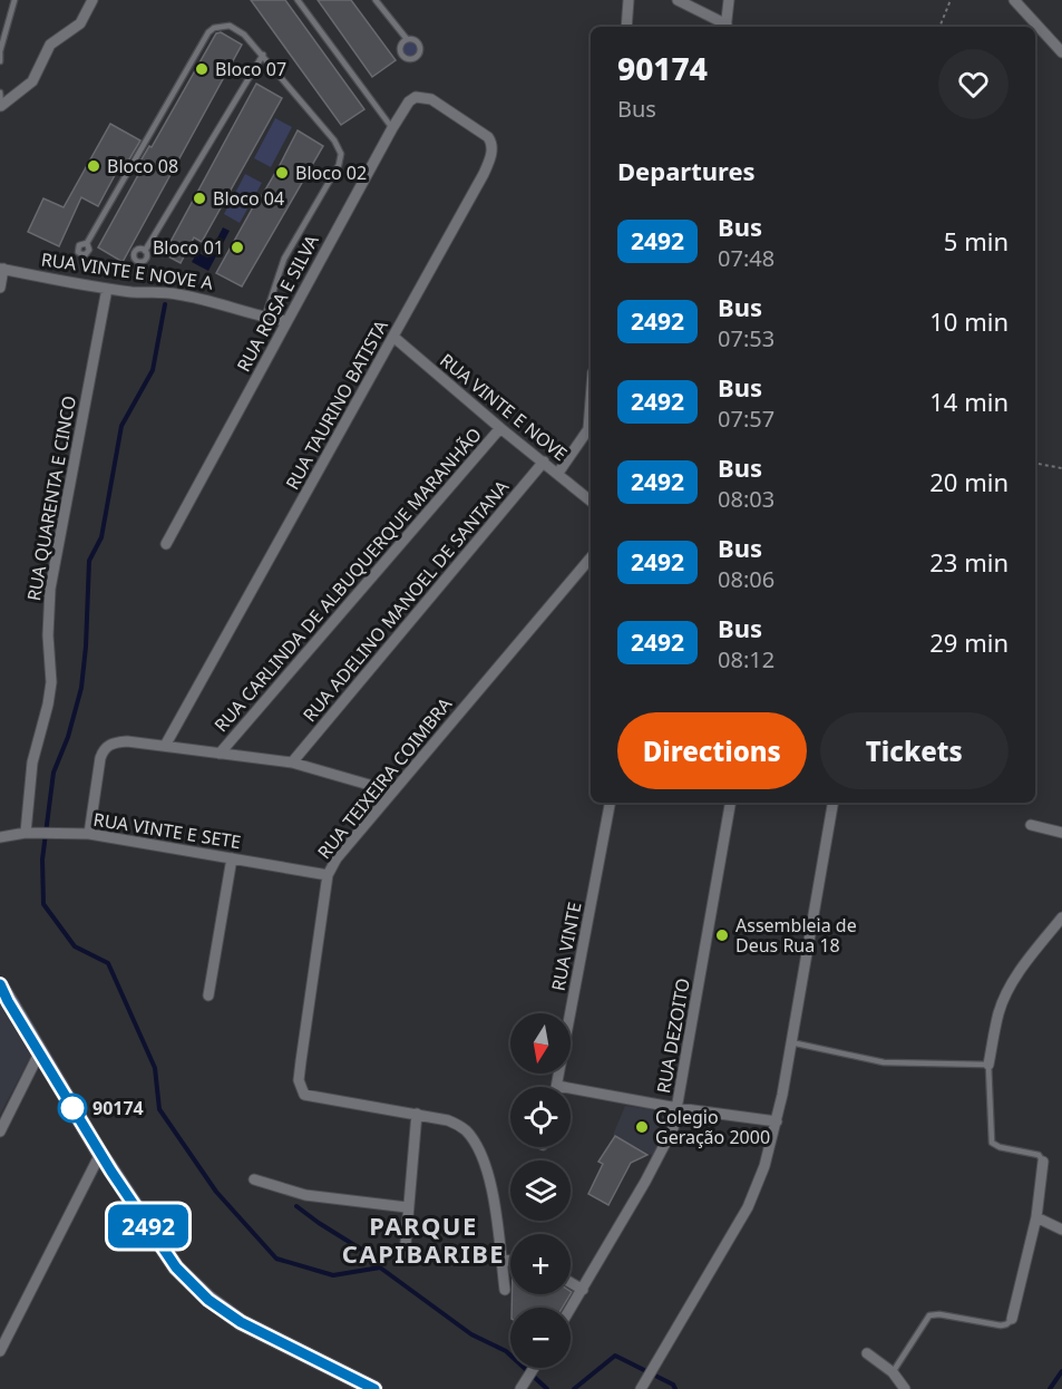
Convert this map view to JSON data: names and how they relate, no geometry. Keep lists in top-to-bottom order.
{
  "streets": {
    "street": [
      "RUA VINTE E NOVE A",
      "RUA ROSA E SILVA",
      "RUA TAURINO BATISTA",
      "RUA VINTE E NOVE",
      "RUA QUARENTA E CINCO",
      "RUA CARLINDA DE ALBUQUERQUE MARANHÃO",
      "RUA ADELINO MANOEL DE SANTANA",
      "RUA TEIXEIRA COIMBRA",
      "RUA VINTE E SETE",
      "RUA VINTE",
      "RUA DEZOITO"
    ]
  },
  "crossings": [
    ["RUA VINTE E NOVE A", "RUA ROSA E SILVA"],
    ["RUA VINTE E NOVE A", "RUA QUARENTA E CINCO"],
    ["RUA ROSA E SILVA", "RUA TAURINO BATISTA"],
    ["RUA TAURINO BATISTA", "RUA VINTE E NOVE"],
    ["RUA VINTE E NOVE", "RUA CARLINDA DE ALBUQUERQUE MARANHÃO"],
    ["RUA VINTE E NOVE", "RUA ADELINO MANOEL DE SANTANA"],
    ["RUA QUARENTA E CINCO", "RUA VINTE E SETE"],
    ["RUA TEIXEIRA COIMBRA", "RUA VINTE E SETE"]
  ],
  "districts": ["PARQUE CAPIBARIBE"],
  "places": [
    "Bloco 07",
    "Bloco 08",
    "Bloco 02",
    "Bloco 04",
    "Bloco 01",
    "Assembleia de Deus Rua 18",
    "90174",
    "Colegio Geração 2000"
  ],
  "lines": ["bus line 2492"],
  "north": "bottom",
  "page": {
    "on_map": "2492",
    "heading": [
      ["90174", "Bus"],
      "Departures"
    ],
    "list": [
      {
        "mark": "2492",
        "name": "Bus",
        "note": "07:48",
        "value": "5 min"
      },
      {
        "mark": "2492",
        "name": "Bus",
        "note": "07:53",
        "value": "10 min"
      },
      {
        "mark": "2492",
        "name": "Bus",
        "note": "07:57",
        "value": "14 min"
      },
      {
        "mark": "2492",
        "name": "Bus",
        "note": "08:03",
        "value": "20 min"
      },
      {
        "mark": "2492",
        "name": "Bus",
        "note": "08:06",
        "value": "23 min"
      },
      {
        "mark": "2492",
        "name": "Bus",
        "note": "08:12",
        "value": "29 min"
      }
    ],
    "buttons": ["Directions", "Tickets"],
    "map_buttons": ["+", "−"]
  }
}
